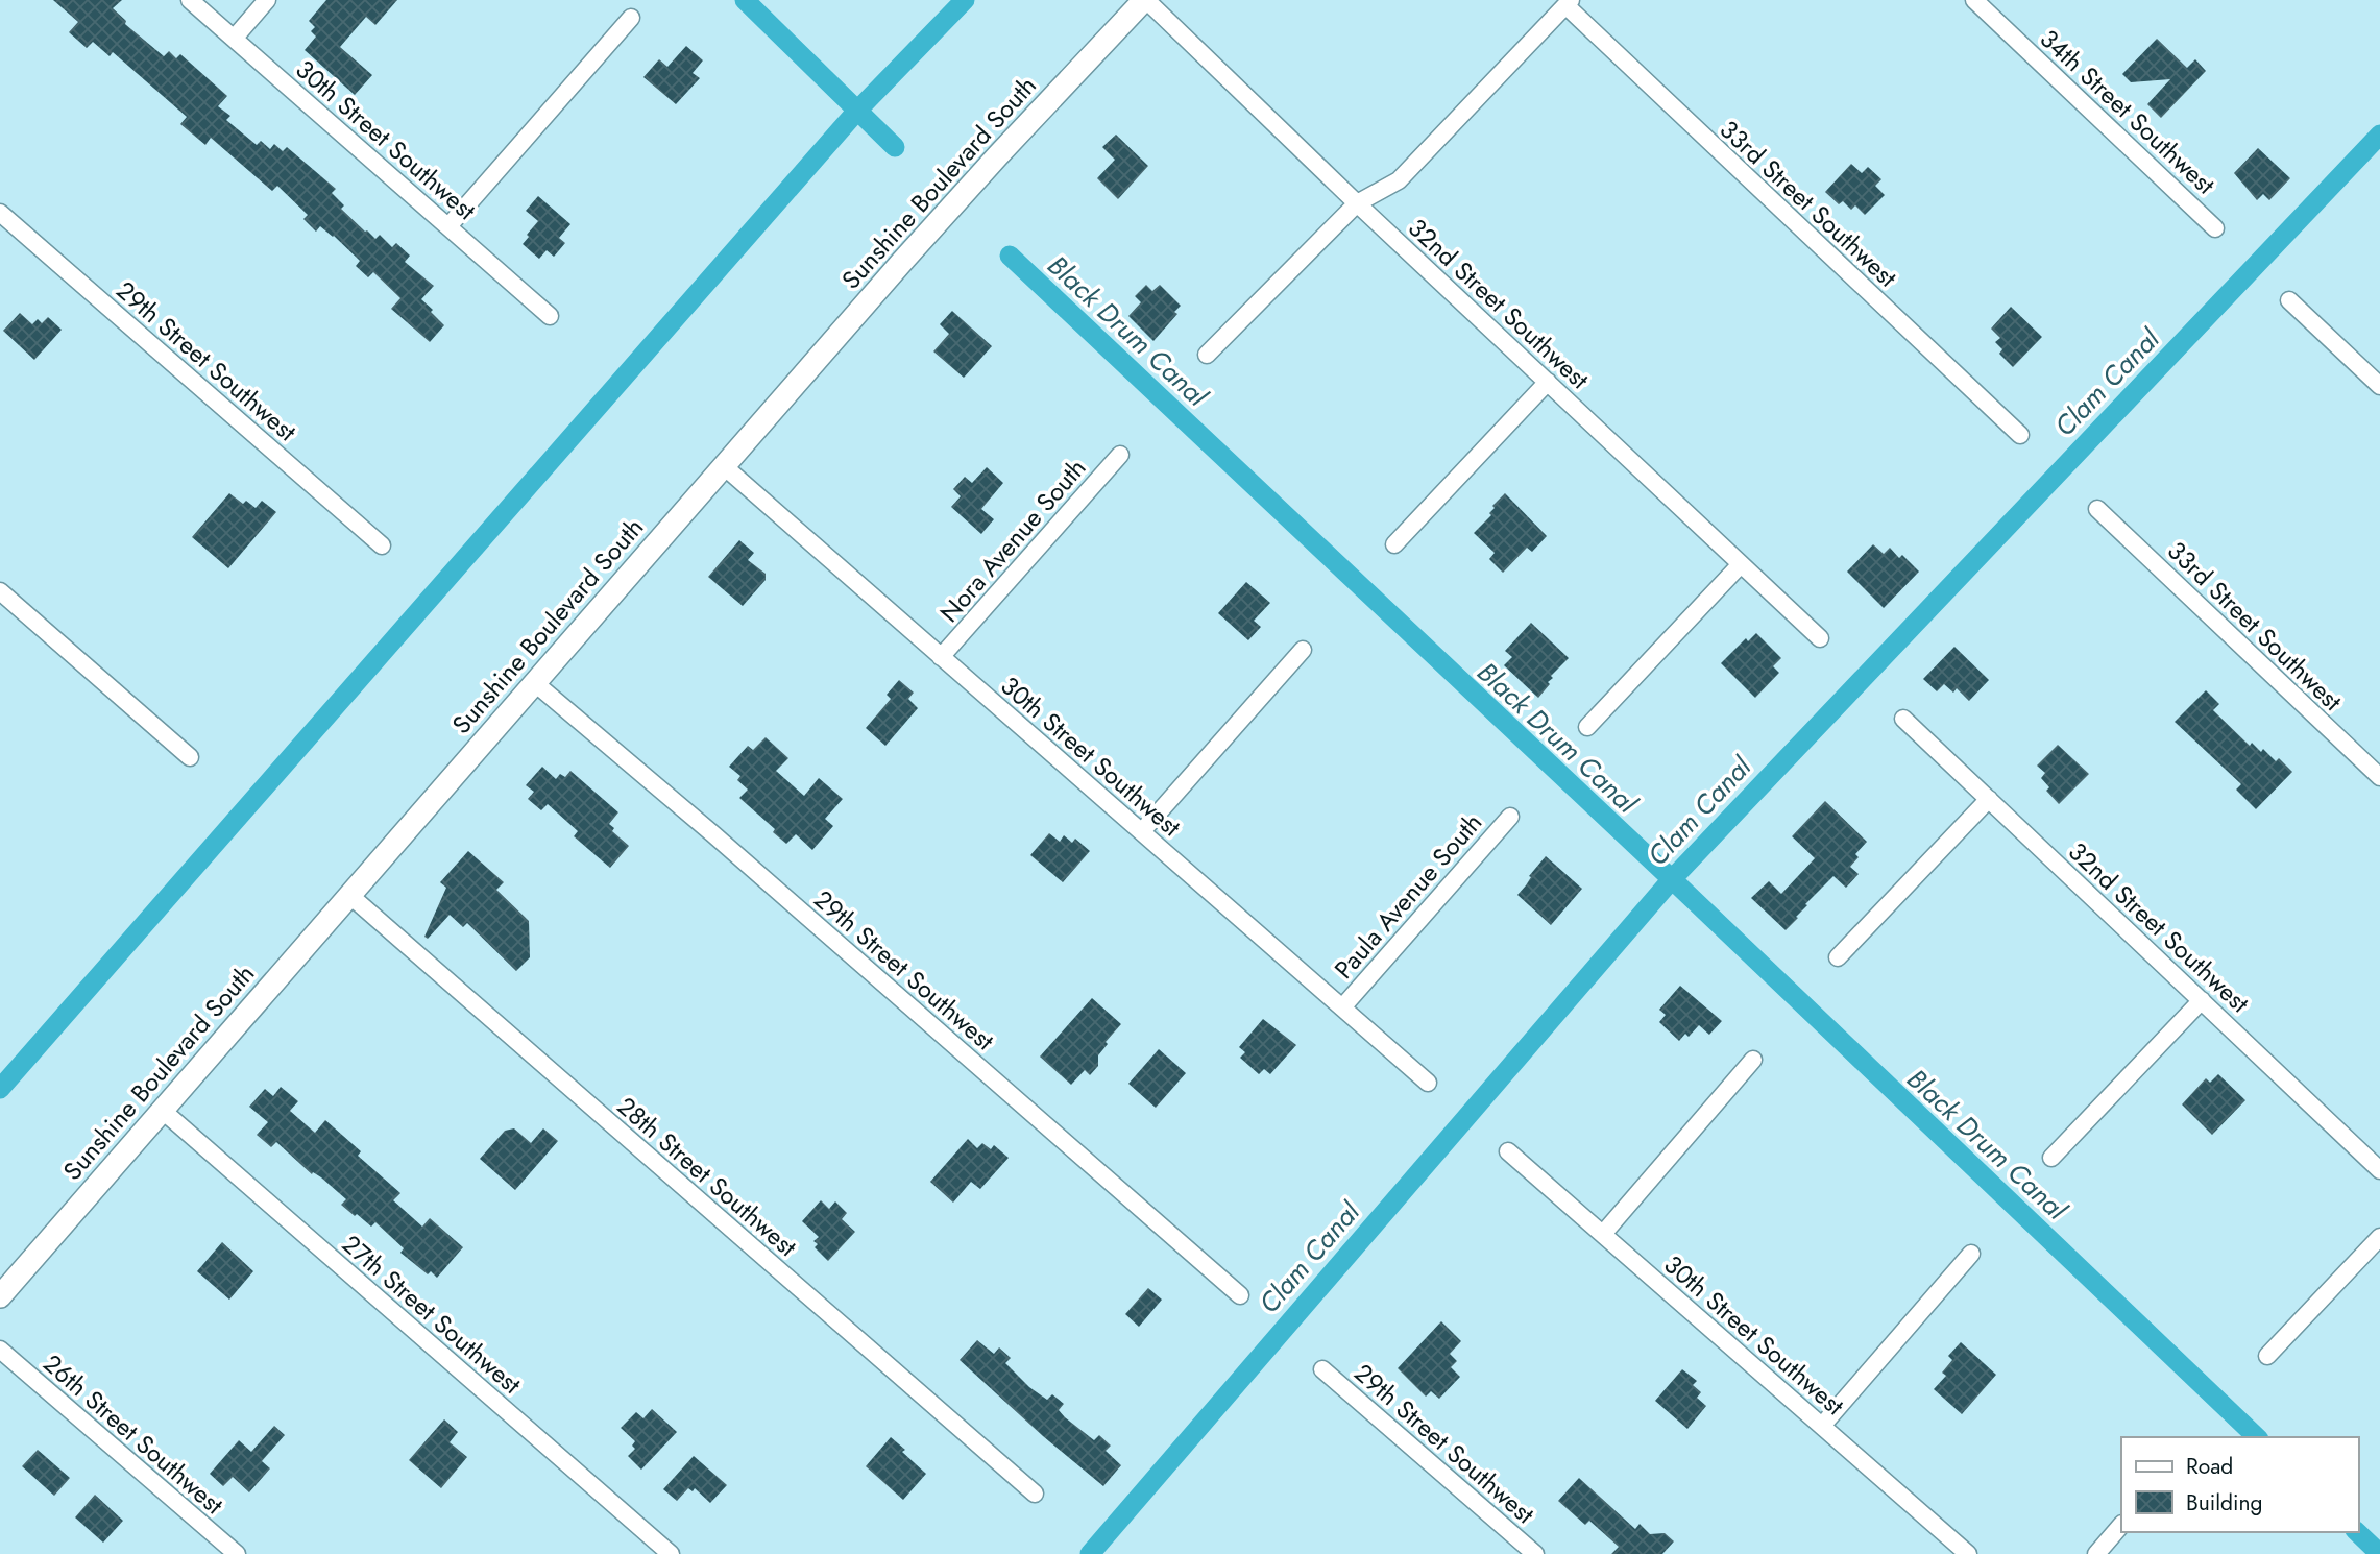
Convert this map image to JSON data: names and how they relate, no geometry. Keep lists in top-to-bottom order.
{
  "streets": {
    "street": [
      "34th Street Southwest",
      "30th Street Southwest",
      "Sunshine Boulevard South",
      "33rd Street Southwest",
      "32nd Street Southwest",
      "29th Street Southwest",
      "Nora Avenue South",
      "Paula Avenue South",
      "28th Street Southwest",
      "27th Street Southwest",
      "26th Street Southwest"
    ]
  },
  "crossings": [
    ["30th Street Southwest", "Sunshine Boulevard South"],
    ["30th Street Southwest", "Nora Avenue South"],
    ["30th Street Southwest", "Paula Avenue South"],
    ["Sunshine Boulevard South", "32nd Street Southwest"],
    ["Sunshine Boulevard South", "29th Street Southwest"],
    ["Sunshine Boulevard South", "28th Street Southwest"],
    ["Sunshine Boulevard South", "27th Street Southwest"]
  ],
  "water": ["Black Drum Canal", "Clam Canal"],
  "legend": ["Road", "Building"]
}
